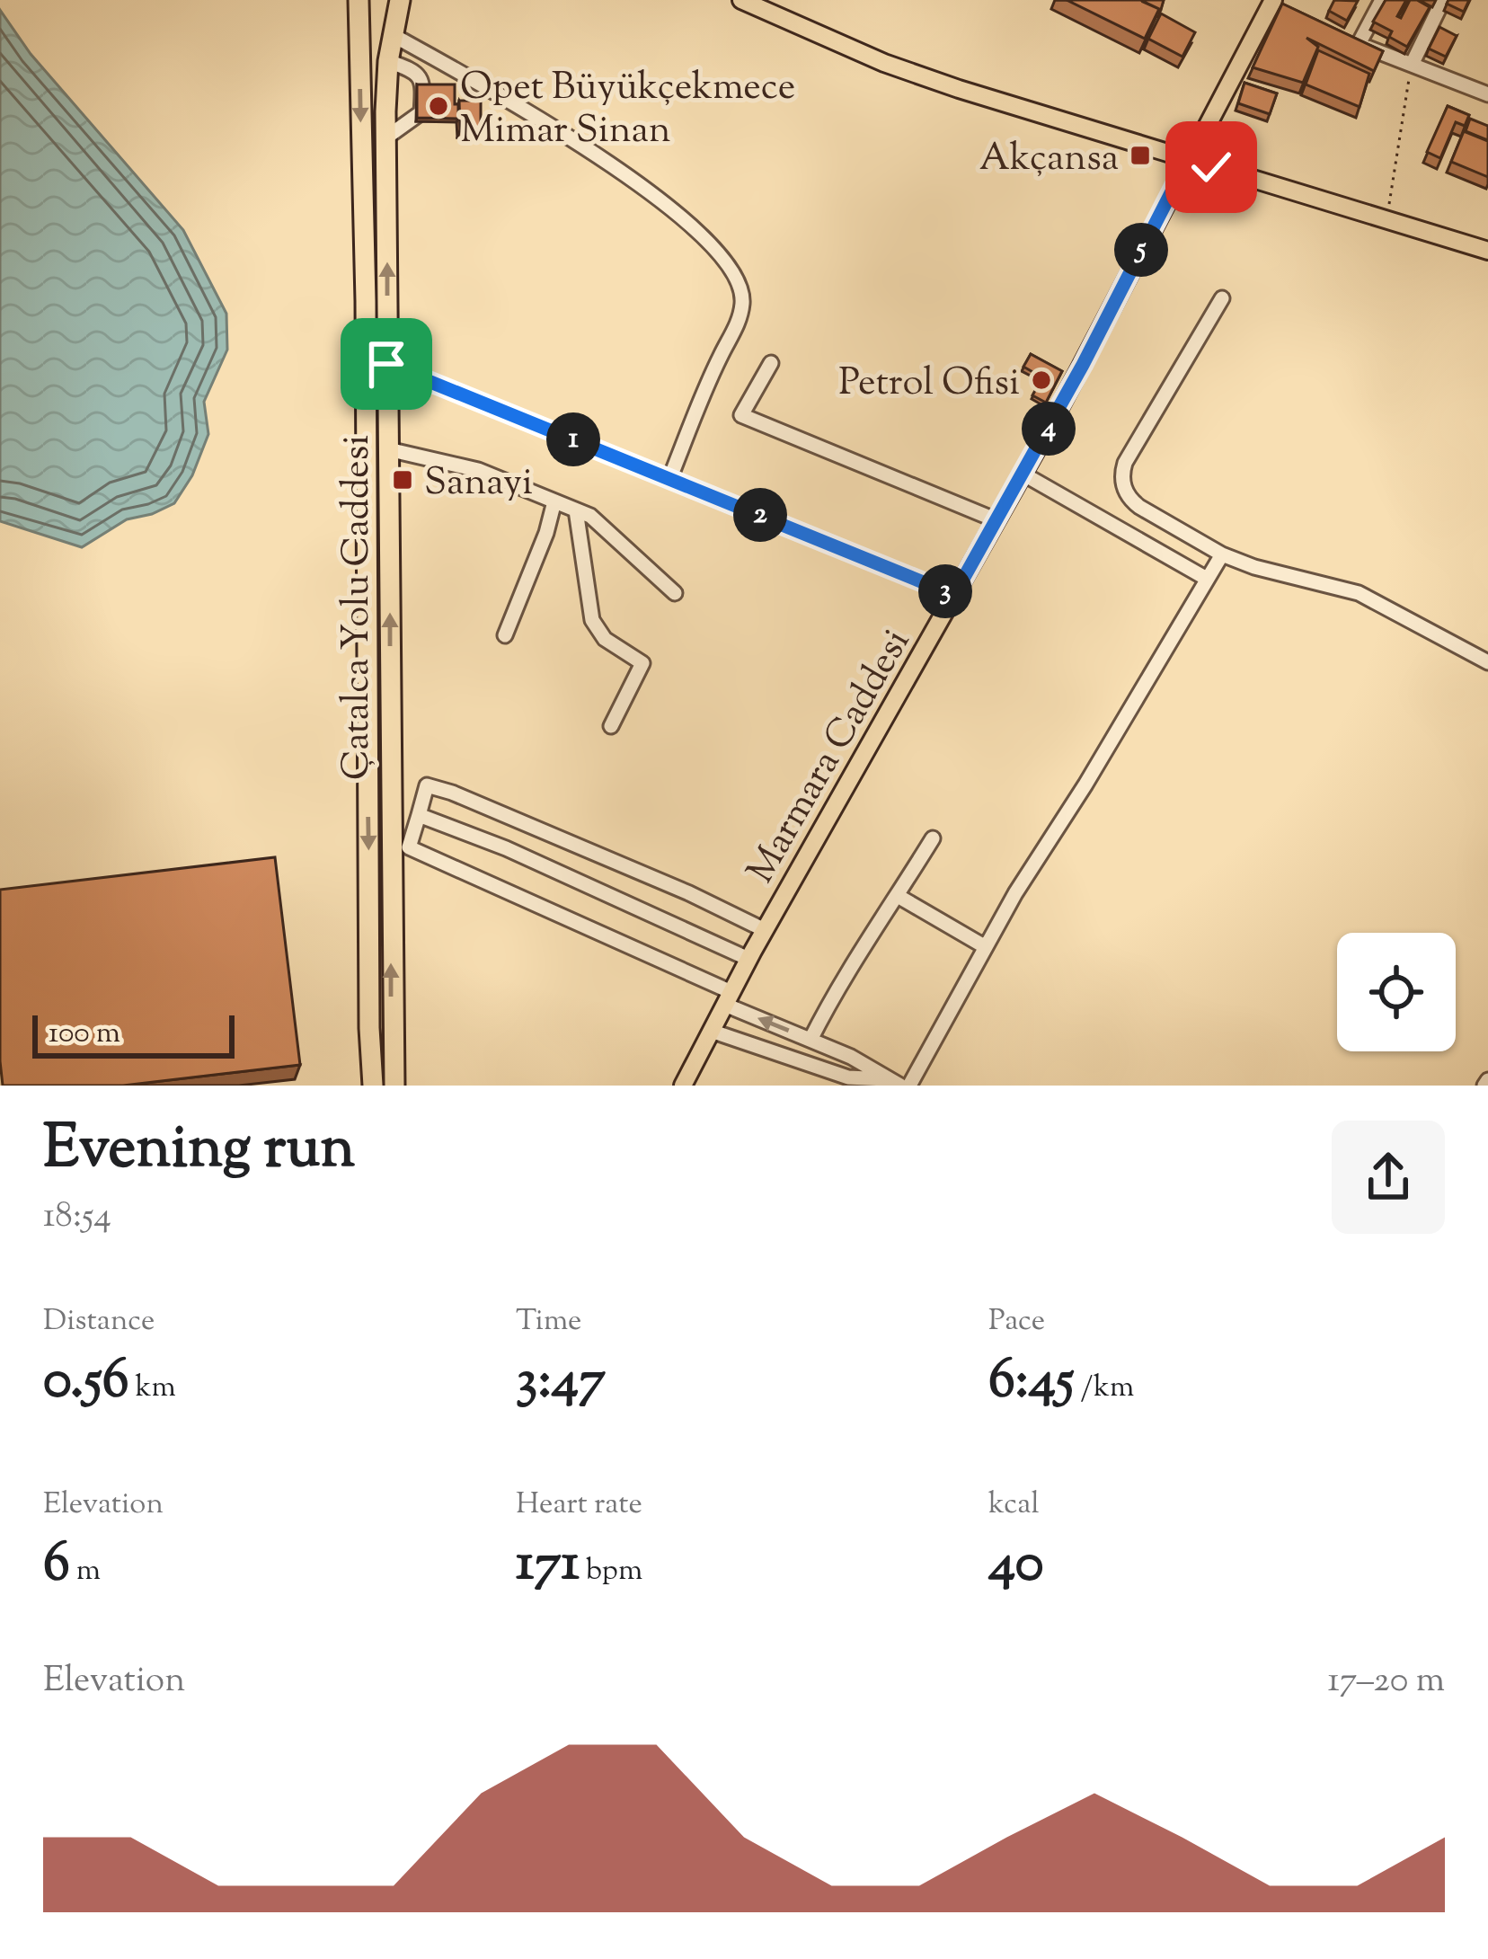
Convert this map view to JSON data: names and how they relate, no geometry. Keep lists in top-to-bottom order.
{
  "streets": {
    "highway": ["Çatalca Yolu Caddesi"],
    "main road": ["Marmara Caddesi"]
  },
  "places": {
    "other": ["Opet Büyükçekmece Mimar Sinan", "Petrol Ofisi"],
    "transit": ["Akçansa", "Sanayi"]
  },
  "scale_bar": "100 m",
  "page": {
    "pins": [
      "5",
      "4",
      "1",
      "2",
      "3"
    ],
    "scale": "100 m",
    "heading": ["Evening run", "18:54"],
    "stats": [
      ["Distance", "0.56 km"],
      ["Time", "3:47"],
      ["Pace", "6:45 /km"],
      ["Elevation", "6 m"],
      ["Heart rate", "171 bpm"],
      ["kcal", "40"]
    ],
    "chart": ["Elevation", "17–20 m"]
  }
}
